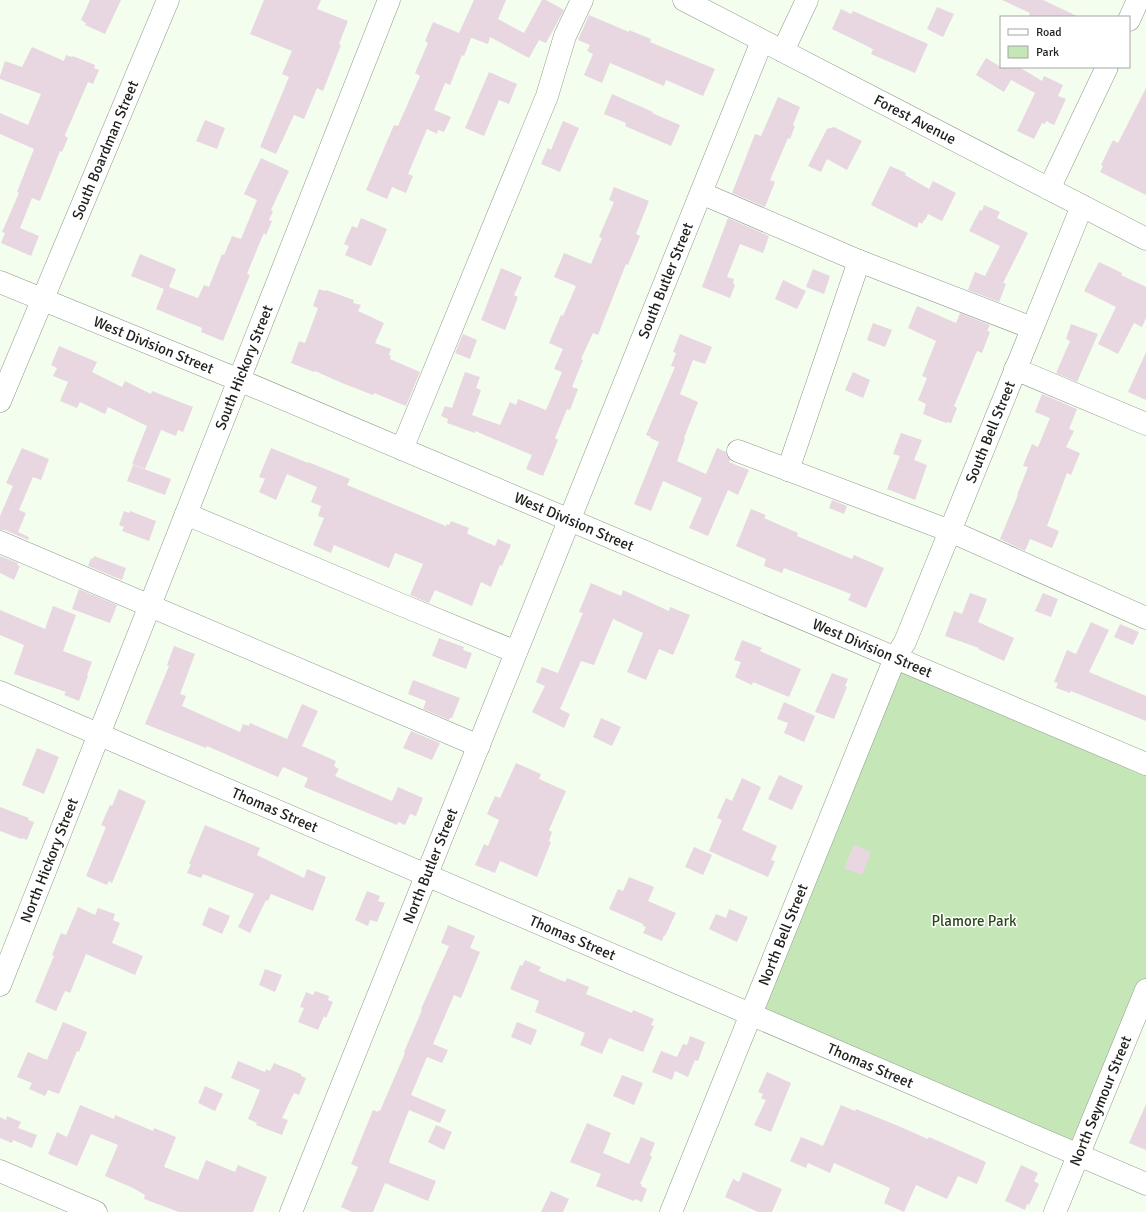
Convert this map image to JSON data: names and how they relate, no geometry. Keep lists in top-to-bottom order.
{
  "streets": {
    "street": [
      "Forest Avenue",
      "South Boardman Street",
      "South Butler Street",
      "West Division Street",
      "South Hickory Street",
      "South Bell Street",
      "Thomas Street",
      "North Hickory Street",
      "North Butler Street",
      "North Bell Street",
      "North Seymour Street"
    ]
  },
  "crossings": [
    ["Forest Avenue", "South Butler Street"],
    ["Forest Avenue", "South Bell Street"],
    ["South Boardman Street", "West Division Street"],
    ["South Butler Street", "West Division Street"],
    ["South Butler Street", "North Butler Street"],
    ["West Division Street", "South Hickory Street"],
    ["West Division Street", "South Bell Street"],
    ["West Division Street", "North Butler Street"],
    ["West Division Street", "North Bell Street"],
    ["South Hickory Street", "Thomas Street"],
    ["South Hickory Street", "North Hickory Street"],
    ["South Bell Street", "North Bell Street"],
    ["Thomas Street", "North Hickory Street"],
    ["Thomas Street", "North Butler Street"],
    ["Thomas Street", "North Bell Street"],
    ["Thomas Street", "North Seymour Street"]
  ],
  "parks": ["Plamore Park"],
  "legend": ["Road", "Park"]
}
